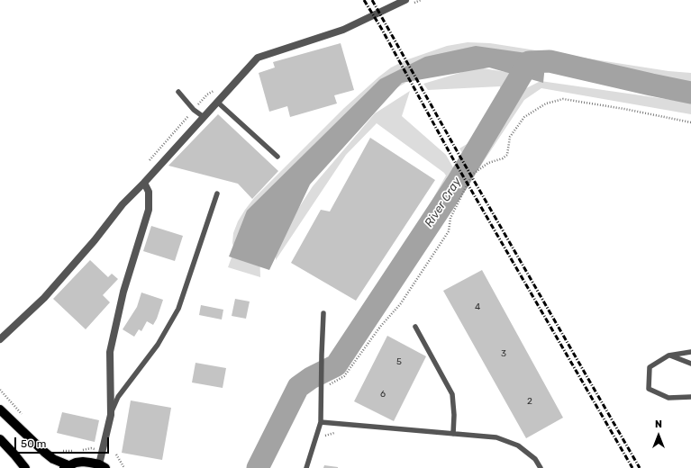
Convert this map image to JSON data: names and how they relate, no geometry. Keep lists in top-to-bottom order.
{
  "water": ["River Cray"],
  "house_numbers": [
    "4",
    "3",
    "5",
    "6",
    "2"
  ],
  "scale_bar": "50 m",
  "north": "top"
}
